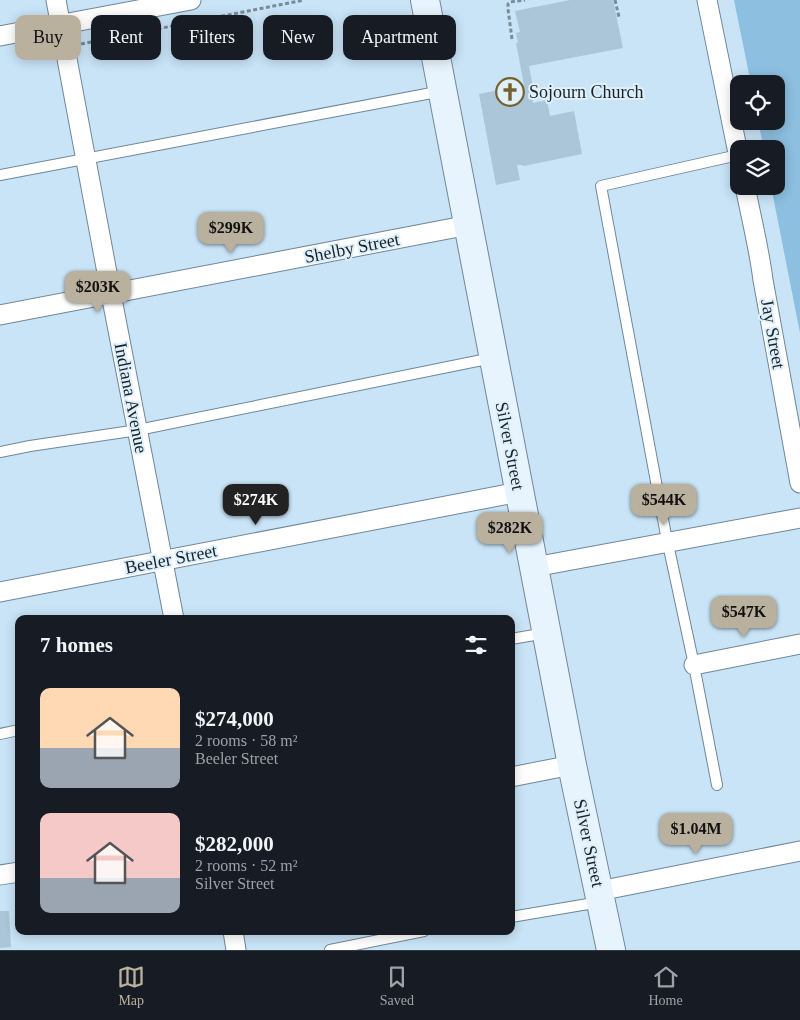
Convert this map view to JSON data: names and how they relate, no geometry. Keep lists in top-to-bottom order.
{
  "streets": {
    "main road": ["Silver Street"],
    "street": [
      "Shelby Street",
      "Jay Street",
      "Indiana Avenue",
      "Beeler Street"
    ]
  },
  "crossings": [
    ["Shelby Street", "Indiana Avenue"],
    ["Shelby Street", "Silver Street"],
    ["Indiana Avenue", "Beeler Street"],
    ["Silver Street", "Beeler Street"]
  ],
  "places": {
    "church": ["Sojourn Church"]
  },
  "page": {
    "chip": [
      "Buy",
      "Rent",
      "Filters",
      "New",
      "Apartment"
    ],
    "price": [
      "$299K",
      "$203K",
      "$274K",
      "$544K",
      "$282K",
      "$547K",
      "$1.04M"
    ],
    "heading": "7 homes",
    "list": [
      {
        "name": "$274,000",
        "note": "2 rooms · 58 m² · Beeler Street"
      },
      {
        "name": "$282,000",
        "note": "2 rooms · 52 m² · Silver Street"
      }
    ],
    "tabs": ["Map", "Saved", "Home"]
  }
}
